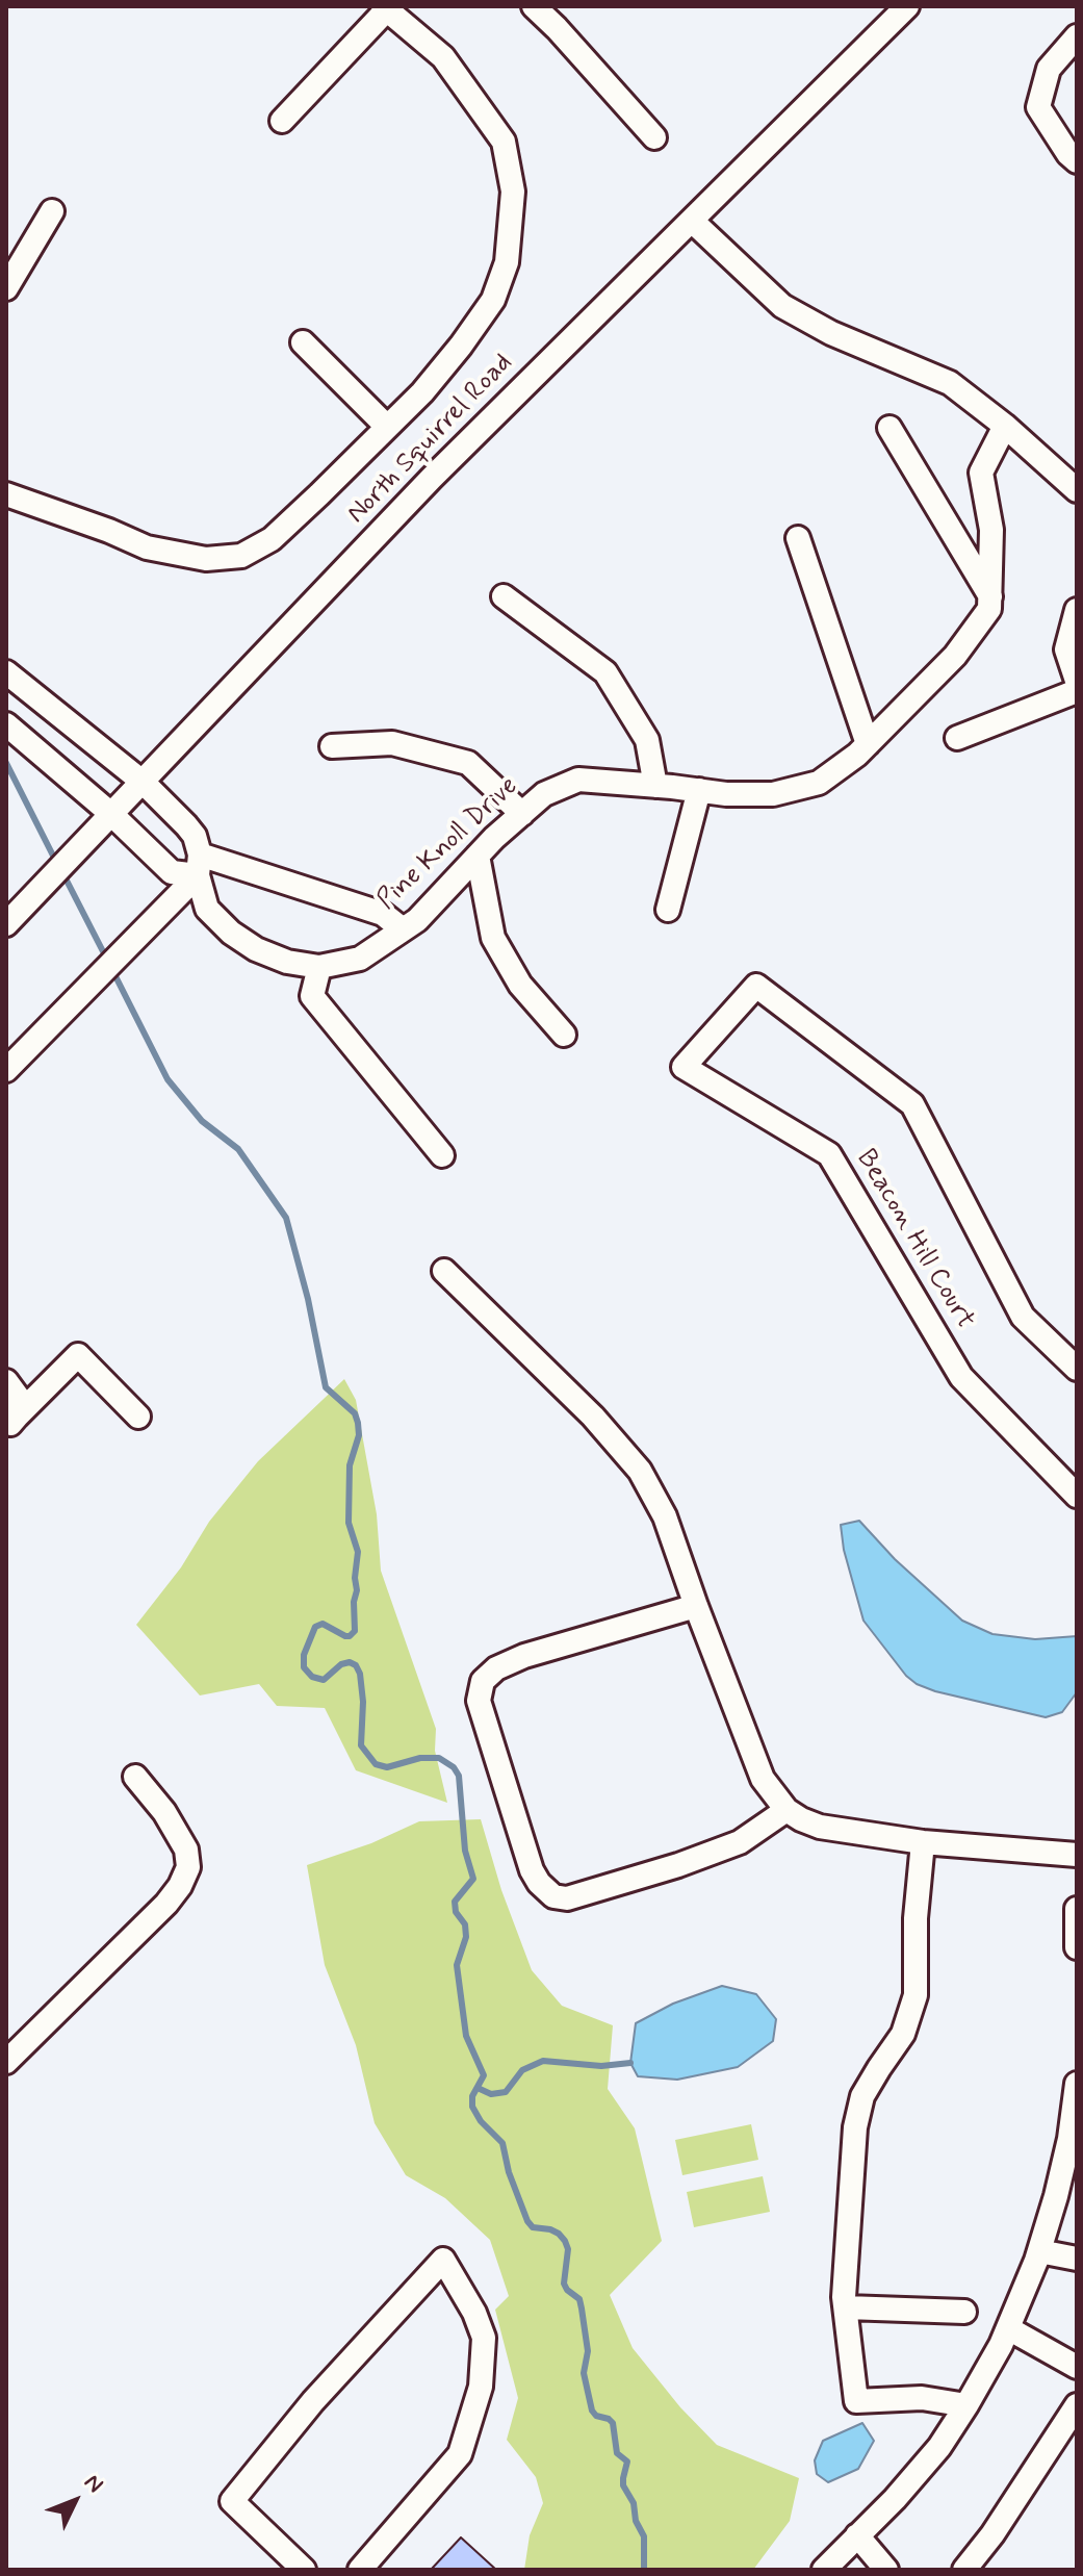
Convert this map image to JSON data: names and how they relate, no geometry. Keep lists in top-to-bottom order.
{
  "streets": {
    "street": ["North Squirrel Road", "Pine Knoll Drive", "Beacon Hill Court"]
  },
  "crossings": [
    ["North Squirrel Road", "Pine Knoll Drive"]
  ],
  "north": "top right"
}
